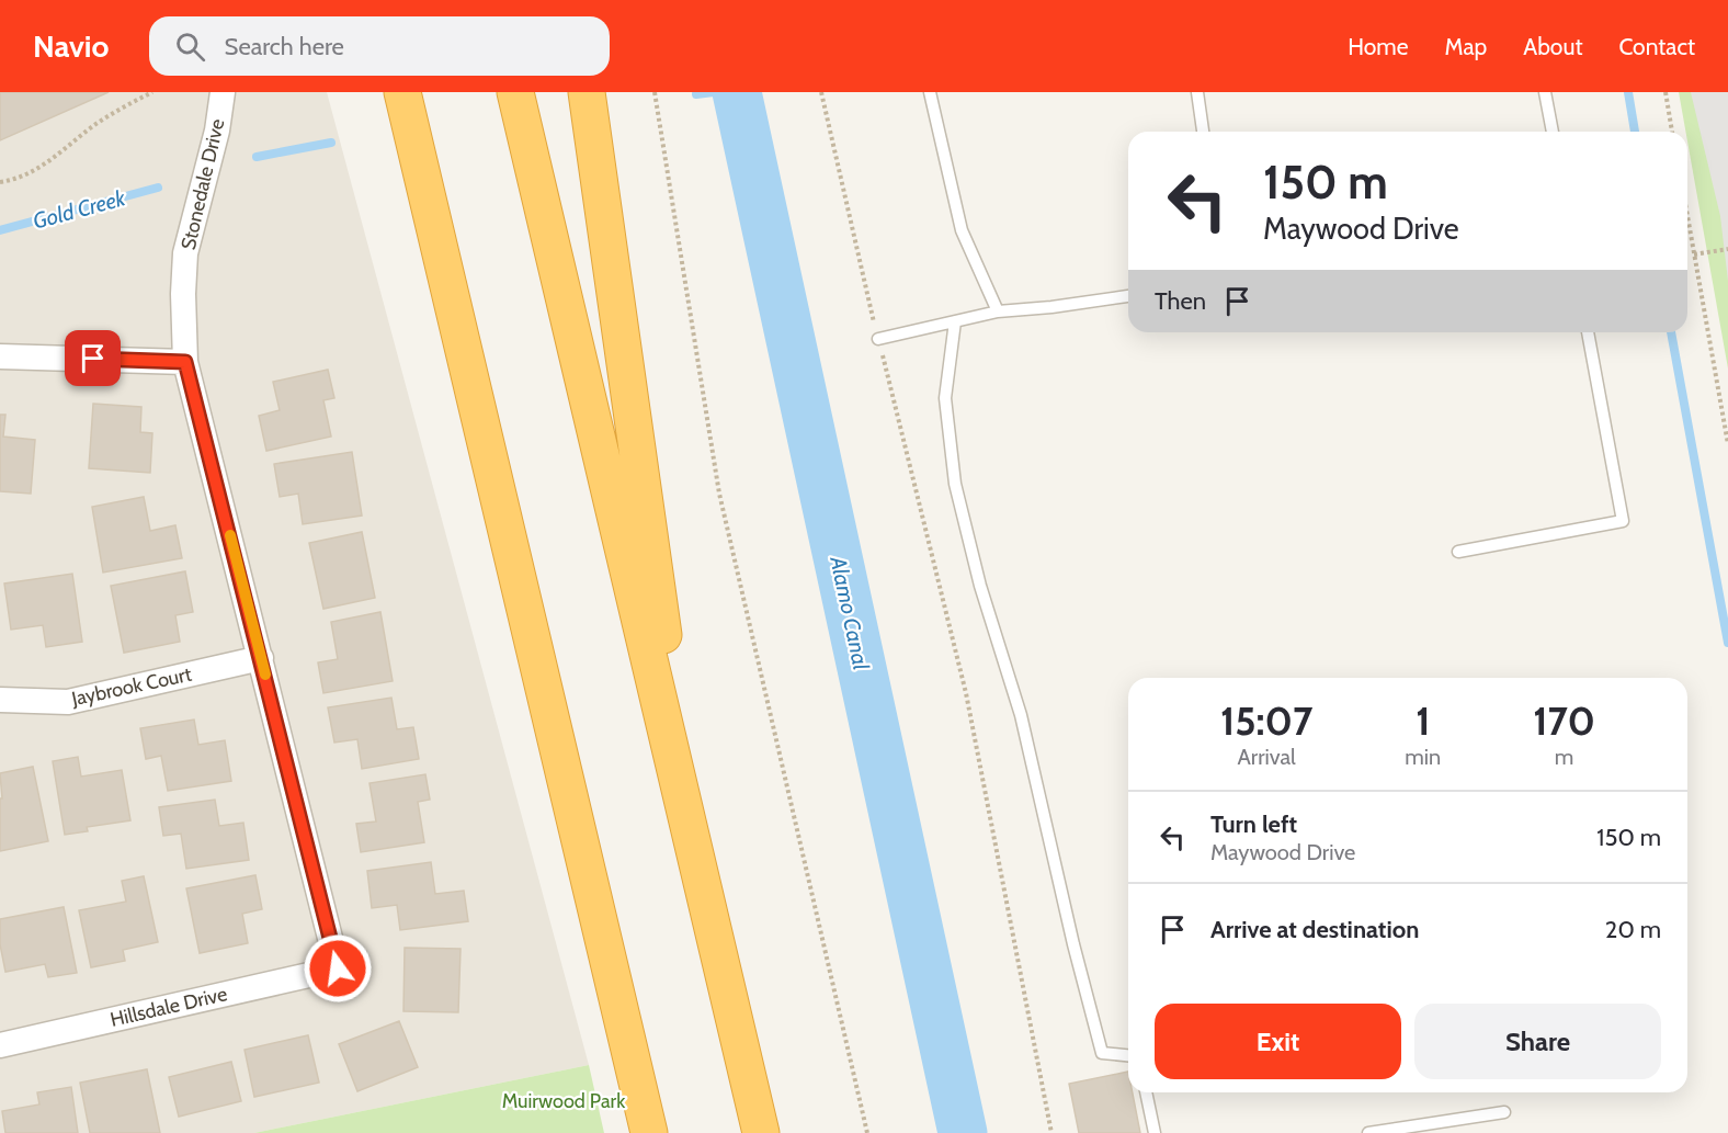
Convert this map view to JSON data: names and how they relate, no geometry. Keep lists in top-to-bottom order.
{
  "streets": {
    "street": ["Stonedale Drive", "Jaybrook Court", "Hillsdale Drive"]
  },
  "crossings": [
    ["Stonedale Drive", "Jaybrook Court"],
    ["Stonedale Drive", "Hillsdale Drive"]
  ],
  "water": ["Gold Creek", "Alamo Canal"],
  "parks": ["Muirwood Park"],
  "page": {
    "header": "Navio",
    "search": "Search here",
    "nav": [
      "Home",
      "Map",
      "About",
      "Contact"
    ],
    "turn": ["150 m", "Maywood Drive"],
    "then": "Then",
    "eta": [
      "15:07",
      "Arrival",
      "1",
      "min",
      "170",
      "m"
    ],
    "list": [
      {
        "name": "Turn left",
        "note": "Maywood Drive",
        "value": "150 m"
      },
      {
        "name": "Arrive at destination",
        "value": "20 m"
      }
    ],
    "buttons": ["Exit", "Share"]
  }
}
